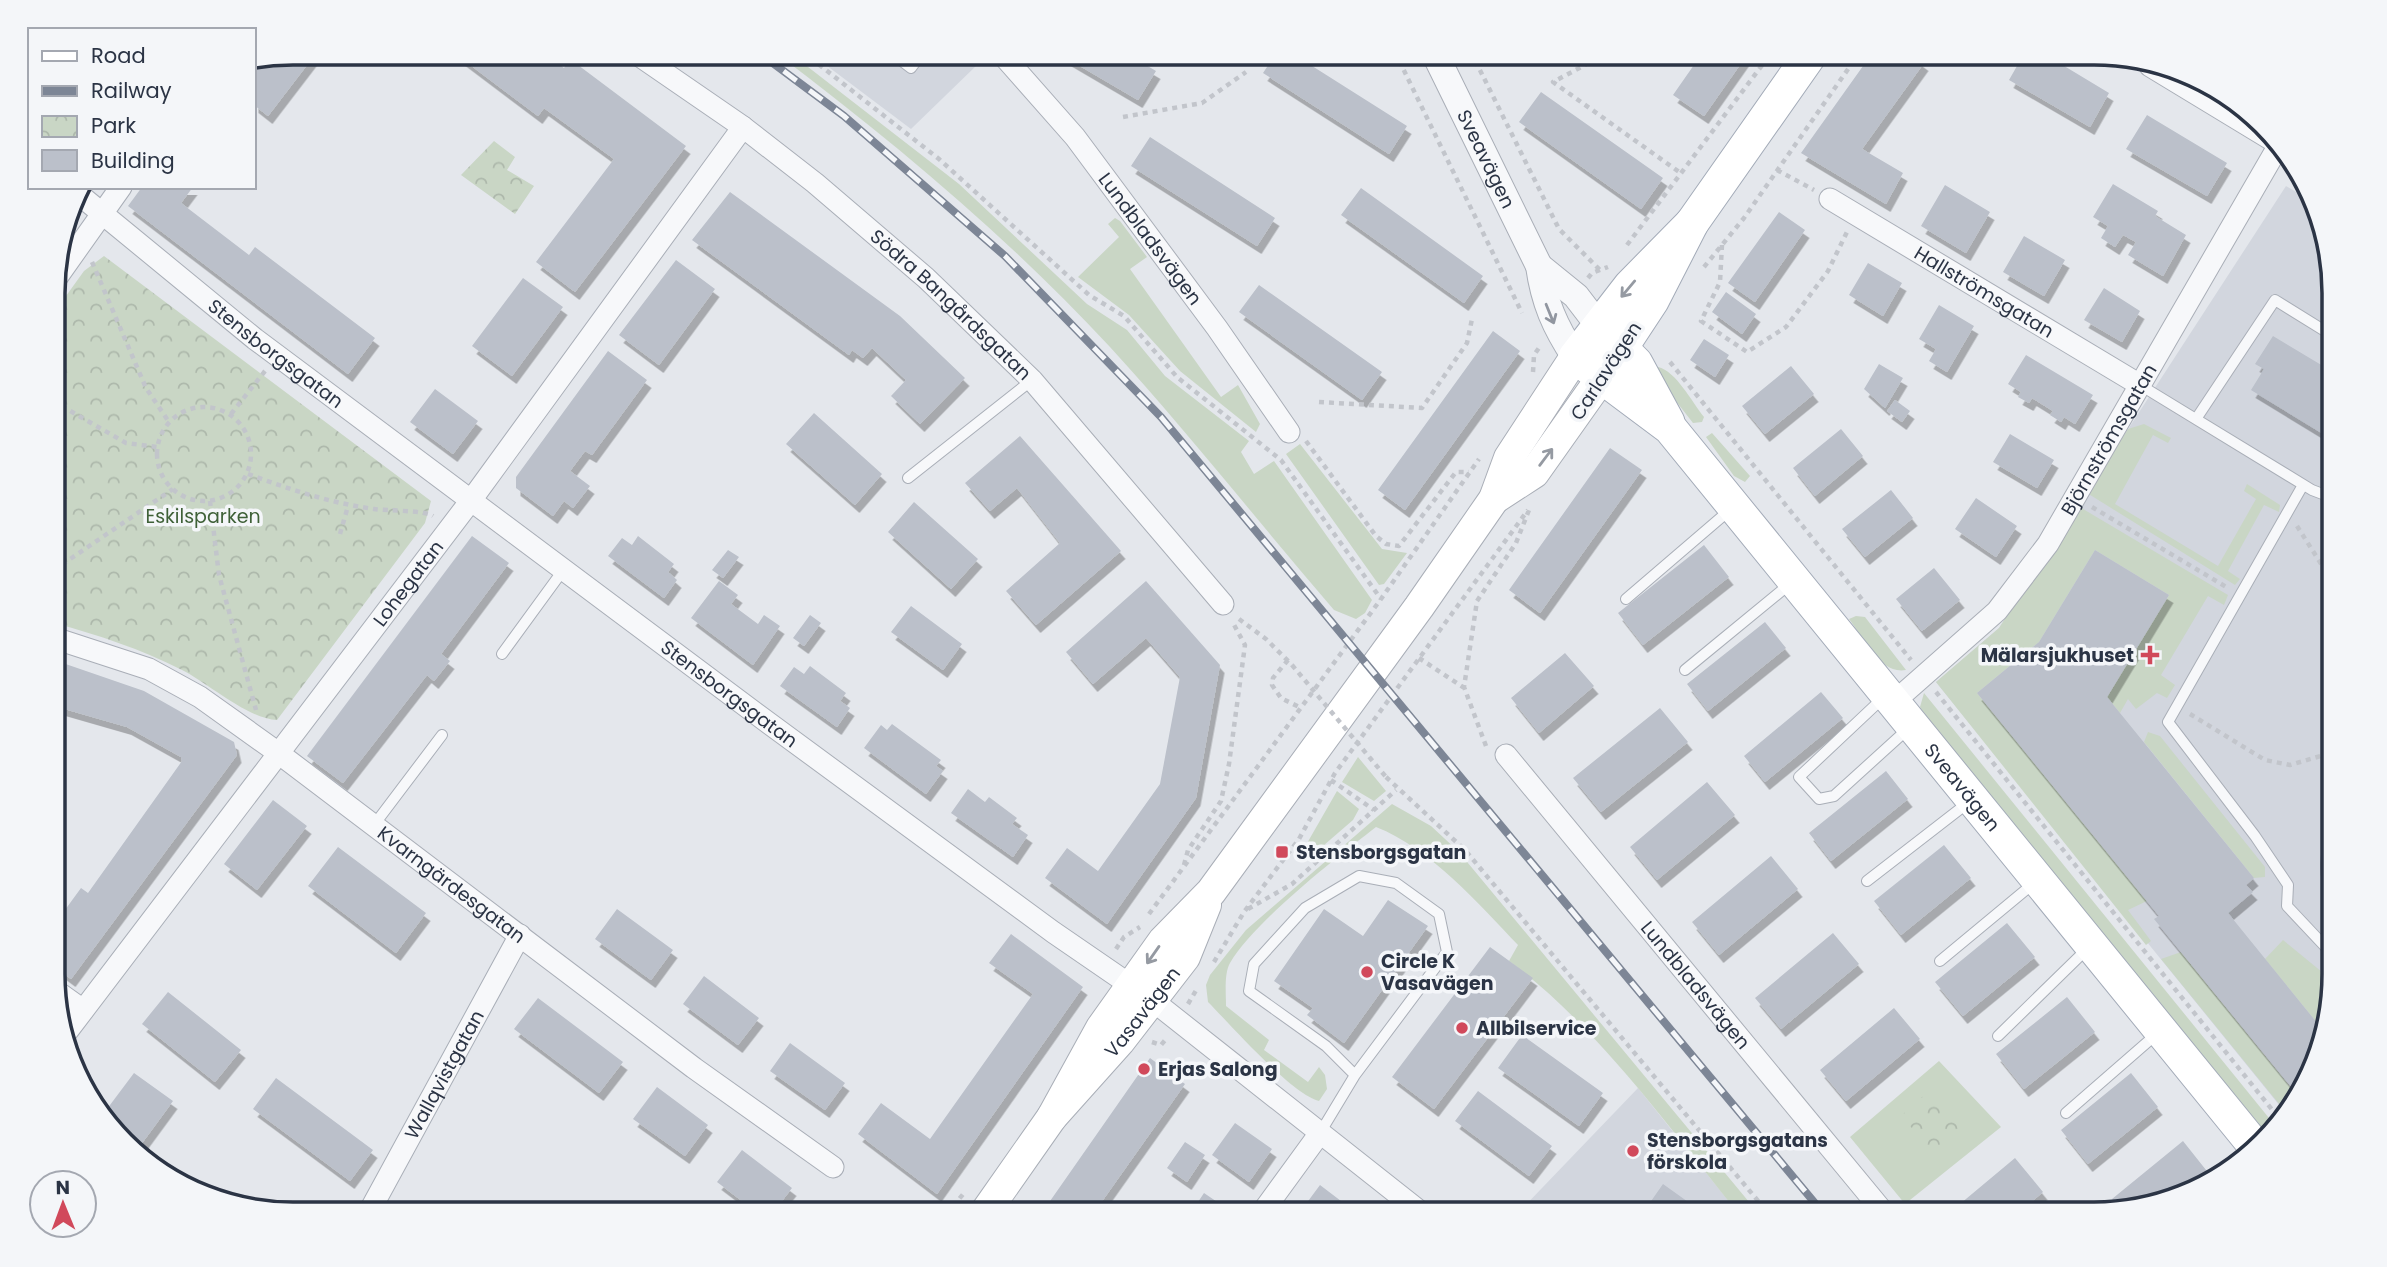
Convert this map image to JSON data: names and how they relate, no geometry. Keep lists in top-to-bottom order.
{
  "streets": {
    "main road": ["Sveavägen", "Carlavägen", "Vasavägen"],
    "street": [
      "Lundbladsvägen",
      "Hallströmsgatan",
      "Södra Bangårdsgatan",
      "Stensborgsgatan",
      "Björnströmsgatan",
      "Lohegatan",
      "Kvarngärdesgatan",
      "Wallqvistgatan"
    ]
  },
  "crossings": [
    ["Sveavägen", "Carlavägen"],
    ["Sveavägen", "Björnströmsgatan"],
    ["Hallströmsgatan", "Björnströmsgatan"],
    ["Södra Bangårdsgatan", "Lohegatan"],
    ["Stensborgsgatan", "Lohegatan"],
    ["Stensborgsgatan", "Vasavägen"],
    ["Carlavägen", "Vasavägen"],
    ["Lohegatan", "Kvarngärdesgatan"],
    ["Kvarngärdesgatan", "Wallqvistgatan"]
  ],
  "parks": ["Eskilsparken"],
  "places": {
    "health": ["Mälarsjukhuset"],
    "transit": ["Stensborgsgatan"],
    "other": [
      "Circle K Vasavägen",
      "Allbilservice",
      "Erjas Salong",
      "Stensborgsgatans förskola"
    ]
  },
  "legend": [
    "Road",
    "Railway",
    "Park",
    "Building"
  ],
  "north": "top"
}
